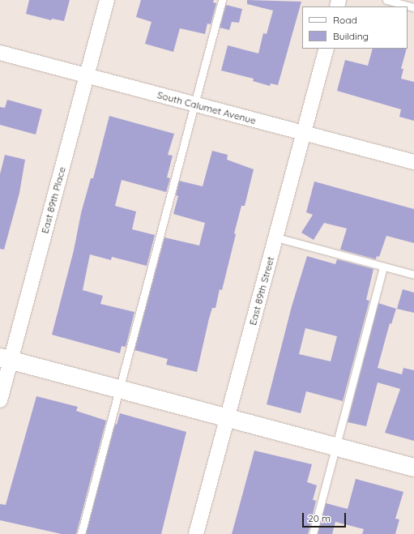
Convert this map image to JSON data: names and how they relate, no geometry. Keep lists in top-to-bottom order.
{
  "streets": {
    "street": ["South Calumet Avenue", "East 89th Place", "East 89th Street"]
  },
  "crossings": [
    ["South Calumet Avenue", "East 89th Place"],
    ["South Calumet Avenue", "East 89th Street"]
  ],
  "legend": ["Road", "Building"],
  "scale_bar": "20 m"
}
